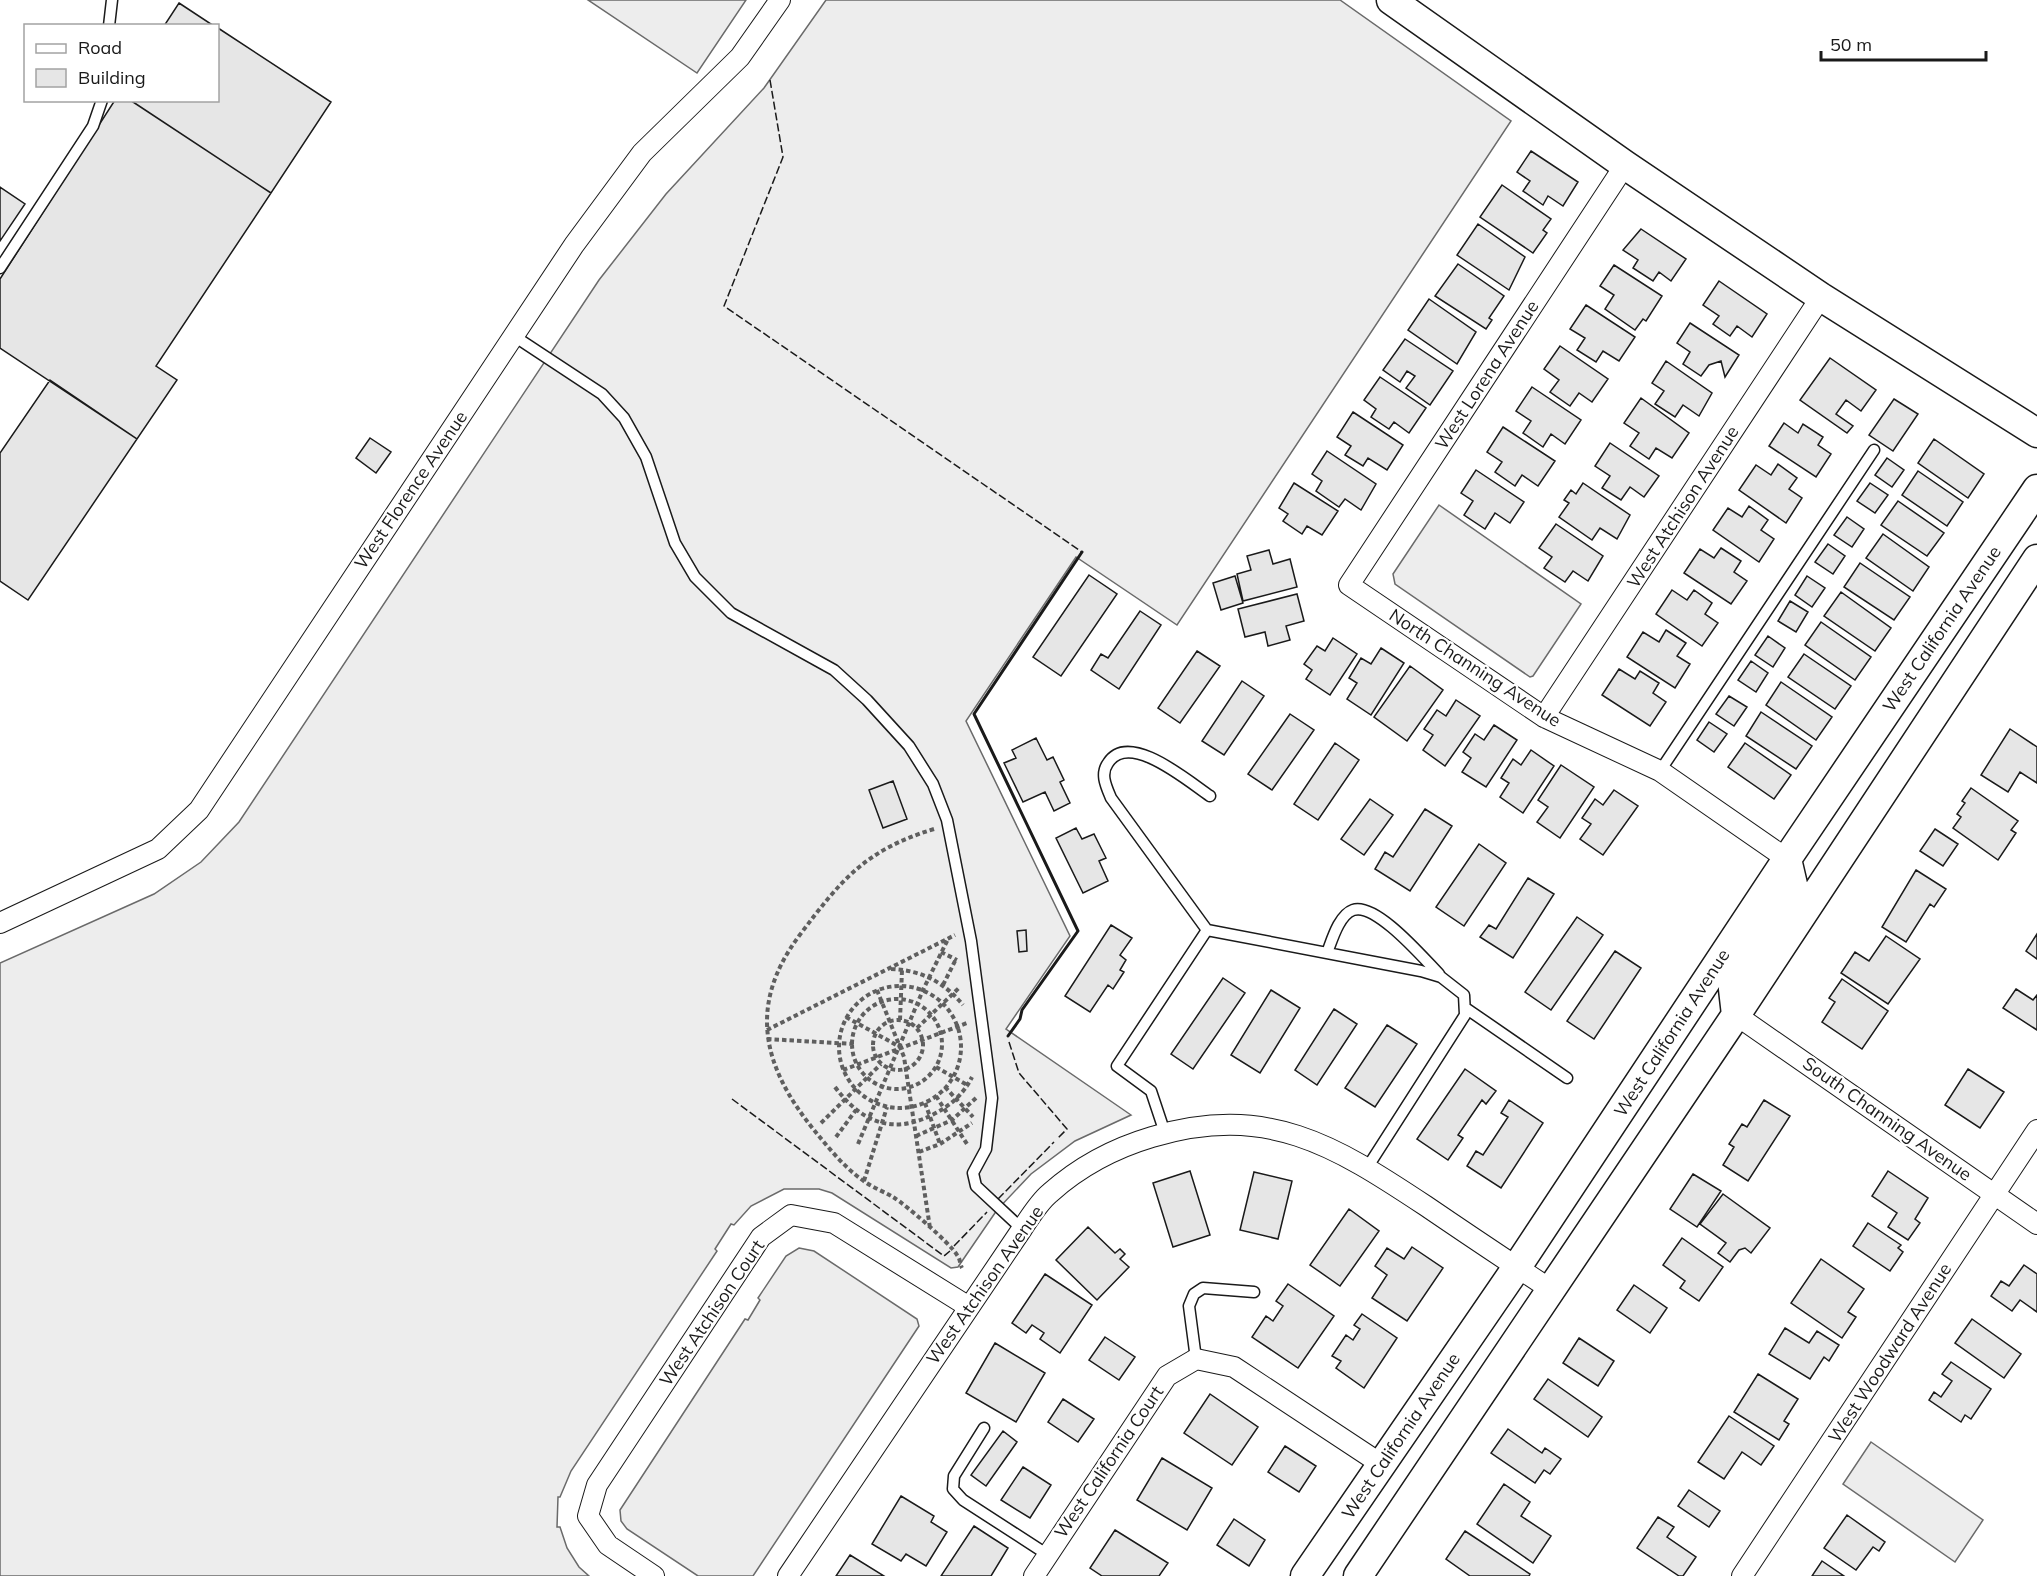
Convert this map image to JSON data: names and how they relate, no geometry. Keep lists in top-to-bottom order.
{
  "streets": {
    "main road": ["West California Avenue"],
    "street": [
      "West Lorena Avenue",
      "West Florence Avenue",
      "West Atchison Avenue",
      "North Channing Avenue",
      "South Channing Avenue",
      "West Atchison Court",
      "West Woodward Avenue",
      "West California Court"
    ]
  },
  "crossings": [
    ["West Lorena Avenue", "North Channing Avenue"],
    ["West Atchison Avenue", "West California Avenue"],
    ["West Atchison Avenue", "North Channing Avenue"],
    ["West Atchison Avenue", "West Atchison Court"],
    ["West California Avenue", "North Channing Avenue"],
    ["South Channing Avenue", "West Woodward Avenue"]
  ],
  "legend": ["Road", "Building"],
  "scale_bar": "50 m"
}
